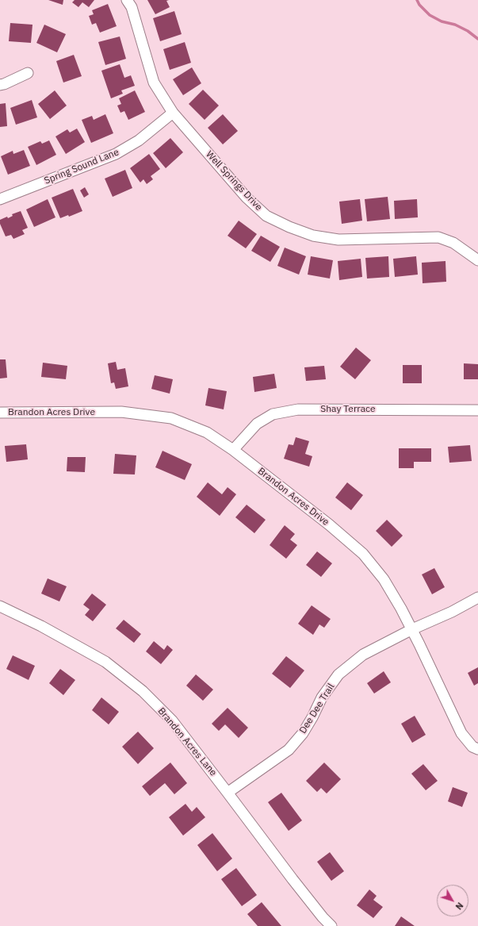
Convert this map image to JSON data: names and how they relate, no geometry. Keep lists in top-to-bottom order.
{
  "streets": {
    "street": [
      "Spring Sound Lane",
      "Well Springs Drive",
      "Shay Terrace",
      "Brandon Acres Drive",
      "Dee Dee Trail",
      "Brandon Acres Lane"
    ]
  },
  "crossings": [
    ["Spring Sound Lane", "Well Springs Drive"],
    ["Shay Terrace", "Brandon Acres Drive"],
    ["Brandon Acres Drive", "Dee Dee Trail"],
    ["Dee Dee Trail", "Brandon Acres Lane"]
  ],
  "north": "bottom right"
}
